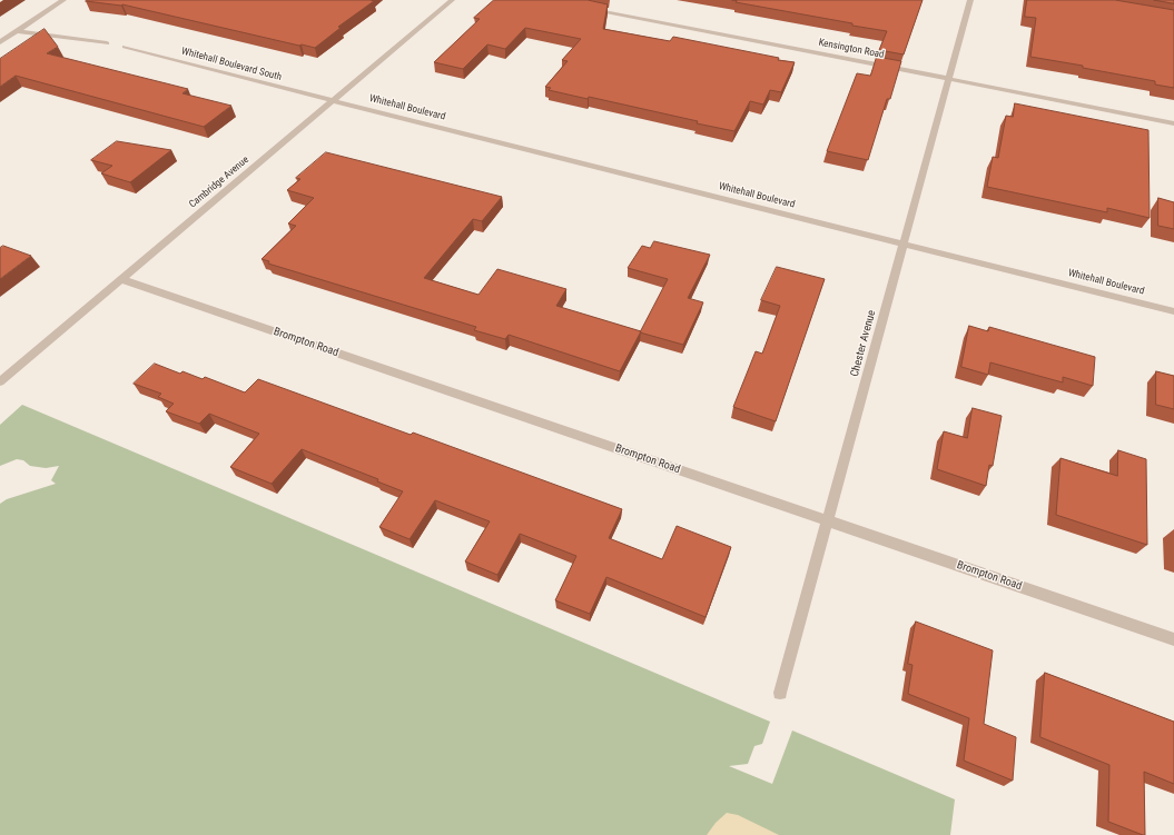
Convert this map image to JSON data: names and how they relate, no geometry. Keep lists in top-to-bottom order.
{
  "streets": {
    "street": [
      "Kensington Road",
      "Whitehall Boulevard South",
      "Whitehall Boulevard",
      "Cambridge Avenue",
      "Brompton Road",
      "Chester Avenue"
    ]
  },
  "crossings": [
    ["Kensington Road", "Chester Avenue"],
    ["Whitehall Boulevard South", "Whitehall Boulevard"],
    ["Whitehall Boulevard South", "Cambridge Avenue"],
    ["Whitehall Boulevard", "Cambridge Avenue"],
    ["Whitehall Boulevard", "Chester Avenue"],
    ["Cambridge Avenue", "Brompton Road"],
    ["Brompton Road", "Chester Avenue"]
  ]
}
